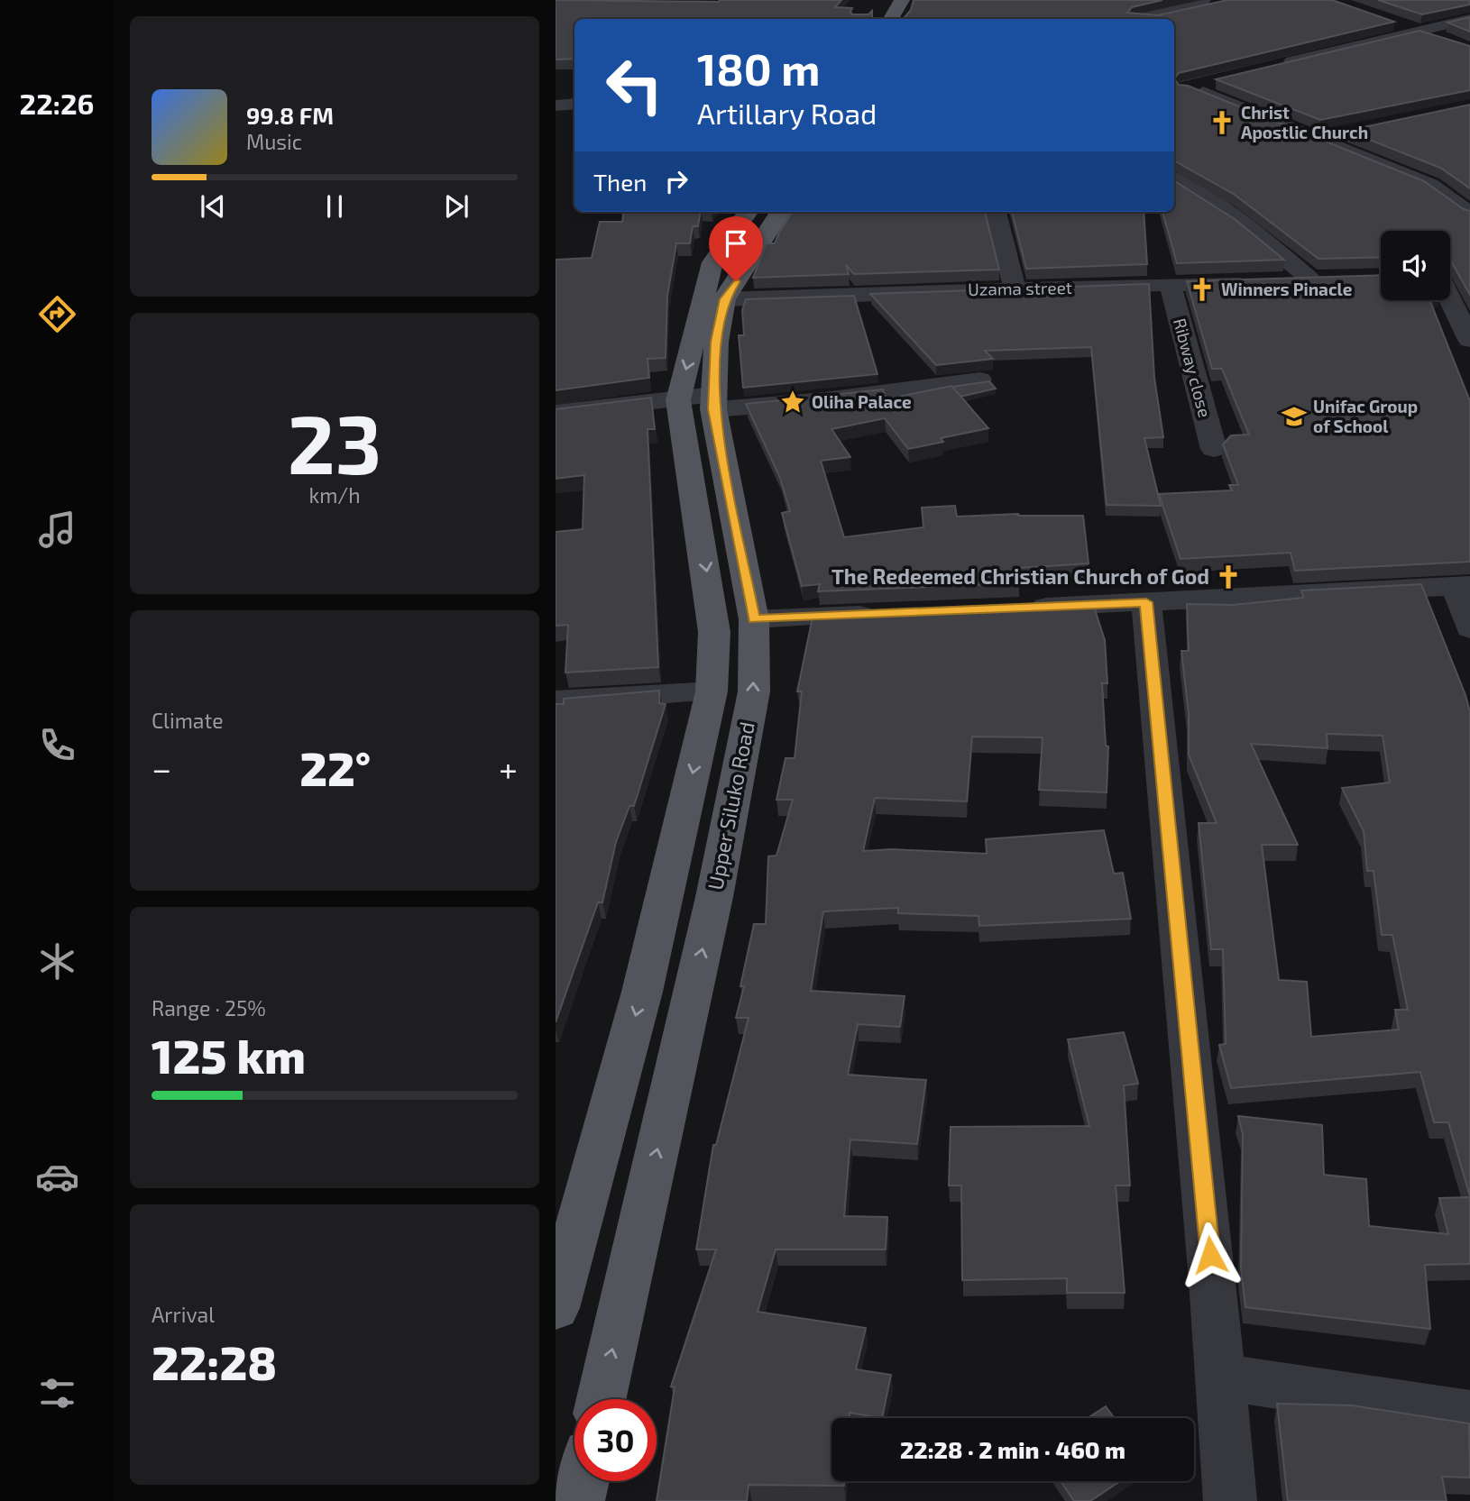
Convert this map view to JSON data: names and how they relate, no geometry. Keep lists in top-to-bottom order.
{
  "streets": {
    "main road": ["Upper Siluko Road"],
    "street": ["Uzama street", "Ribway close"]
  },
  "crossings": [
    ["Uzama street", "Ribway close"],
    ["Uzama street", "Upper Siluko Road"]
  ],
  "places": {
    "church": ["Christ Apostlic Church", "Winners Pinacle", "The Redeemed Christian Church of God"],
    "place": ["Oliha Palace"],
    "school or university": ["Unifac Group of School"]
  },
  "page": {
    "tabs": "22:26",
    "turn": ["180 m", "Artillary Road"],
    "song": ["99.8 FM", "Music"],
    "then": "Then",
    "tile": [
      ["23", "km/h"],
      "Climate",
      ["Range · 25%", "125 km"],
      ["Arrival", "22:28"]
    ],
    "heat": ["−", "22°", "+"],
    "limit": "30",
    "trip": "22:28 · 2 min · 460 m"
  }
}
